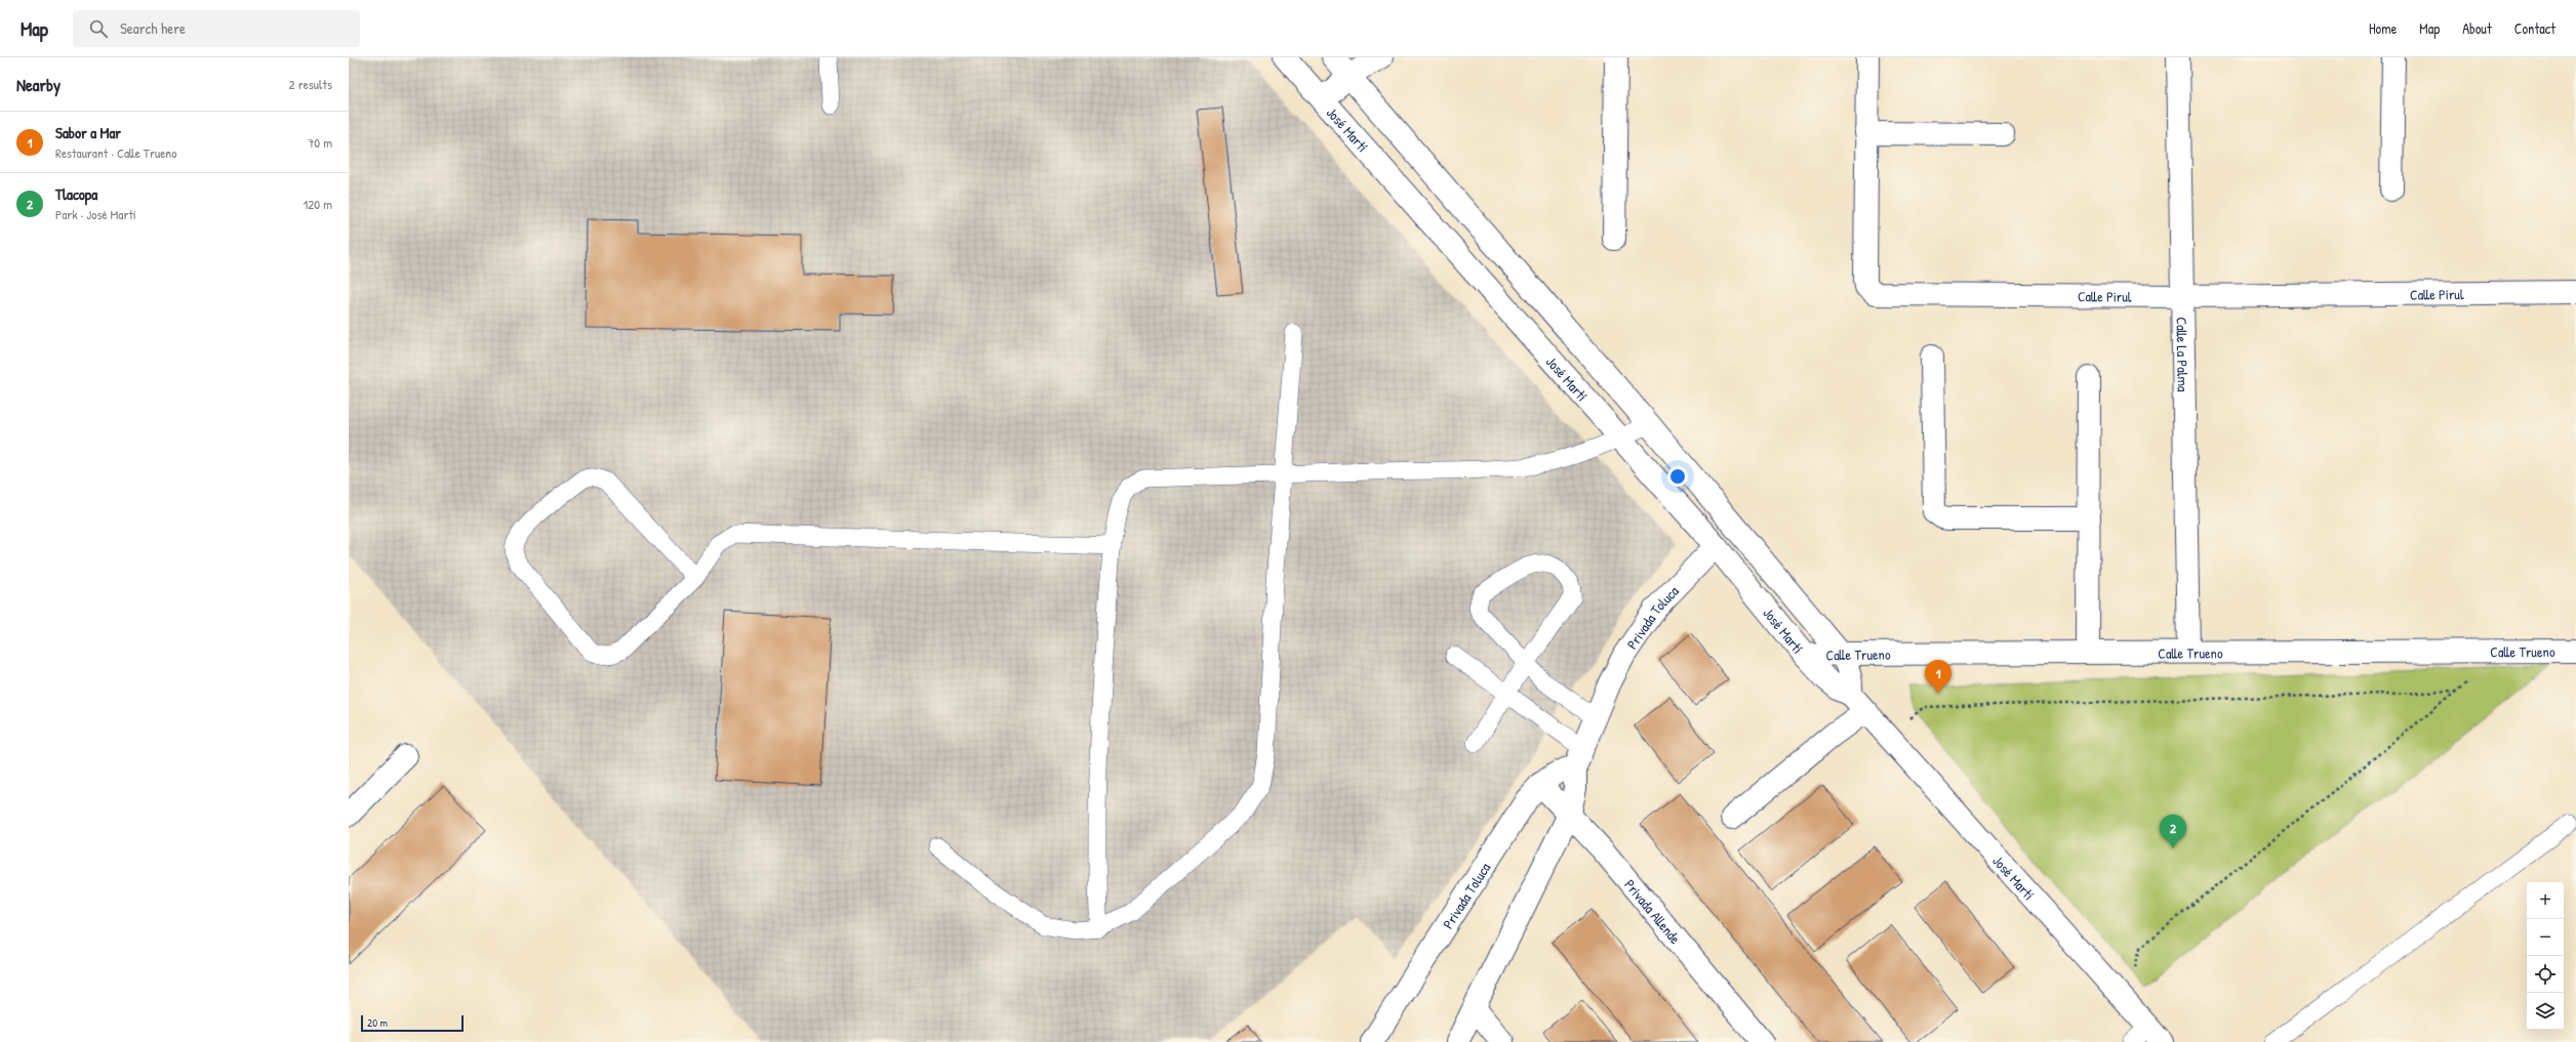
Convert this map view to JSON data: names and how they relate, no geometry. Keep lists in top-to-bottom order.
{
  "streets": {
    "street": [
      "José Martí",
      "Calle Pirul",
      "Calle La Palma",
      "Privada Toluca",
      "Calle Trueno",
      "Privada Allende"
    ]
  },
  "crossings": [
    ["José Martí", "Privada Toluca"],
    ["José Martí", "Calle Trueno"],
    ["Calle Pirul", "Calle La Palma"],
    ["Calle La Palma", "Calle Trueno"],
    ["Privada Toluca", "Privada Allende"]
  ],
  "scale_bar": "20 m",
  "page": {
    "header": "Map",
    "search": "Search here",
    "nav": [
      "Home",
      "Map",
      "About",
      "Contact"
    ],
    "heading": ["Nearby", "2 results"],
    "list": [
      {
        "mark": "1",
        "name": "Sabor a Mar",
        "note": "Restaurant · Calle Trueno",
        "value": "70 m"
      },
      {
        "mark": "2",
        "name": "Tlacopa",
        "note": "Park · José Martí",
        "value": "120 m"
      }
    ],
    "pins": ["1", "2"],
    "map_buttons": ["+", "−"],
    "scale": "20 m"
  }
}
